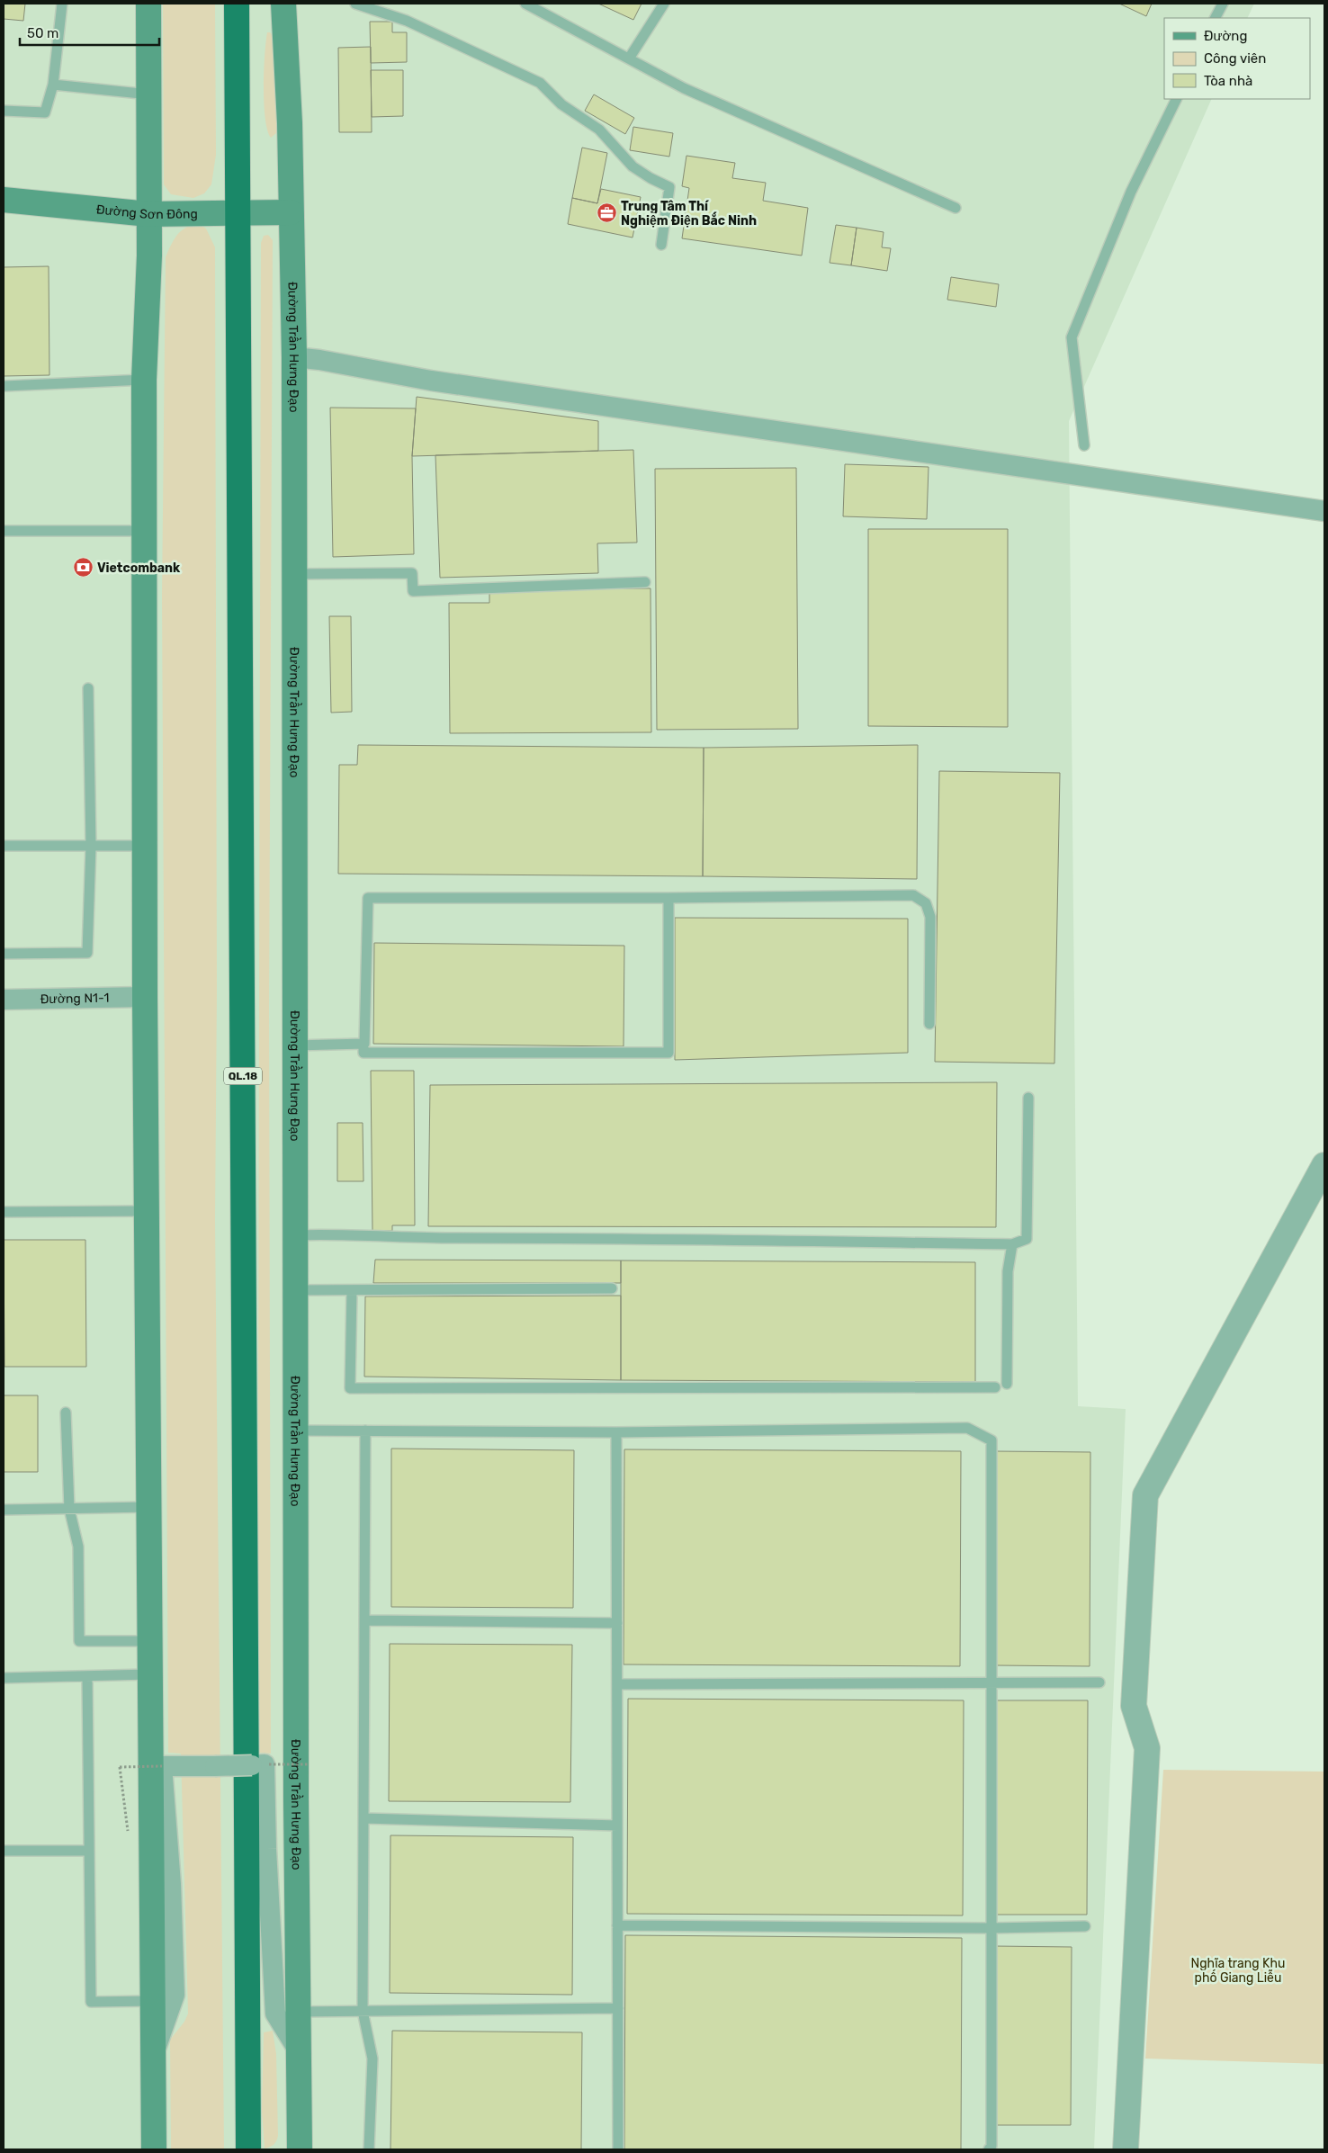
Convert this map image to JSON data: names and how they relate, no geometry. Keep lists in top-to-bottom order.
{
  "streets": {
    "highway": ["QL.18"],
    "main road": ["Đường Sơn Đông", "Đường Trần Hưng Đạo"],
    "street": ["Đường N1-1"]
  },
  "crossings": [
    ["Đường Sơn Đông", "Đường Trần Hưng Đạo"],
    ["Đường Sơn Đông", "QL.18"]
  ],
  "parks": ["Nghĩa trang Khu phố Giang Liễu"],
  "places": {
    "office": ["Trung Tâm Thí Nghiệm Điện Bắc Ninh"],
    "bank": ["Vietcombank"]
  },
  "legend": ["Đường", "Công viên", "Tòa nhà"],
  "scale_bar": "50 m"
}
